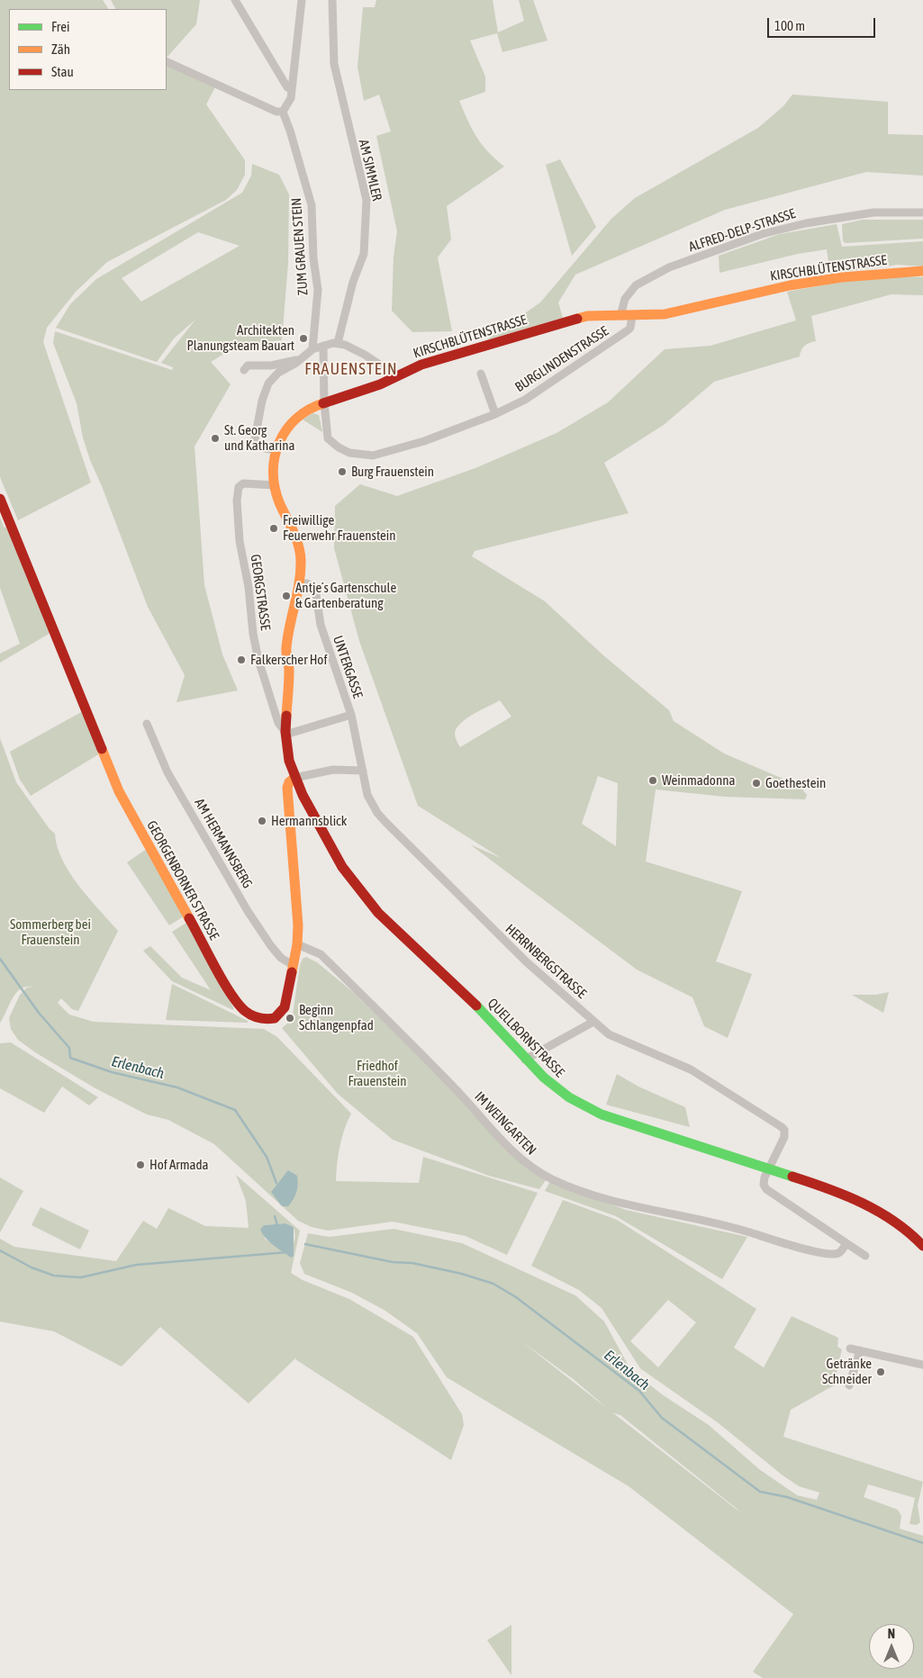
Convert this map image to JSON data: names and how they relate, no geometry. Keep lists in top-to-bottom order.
{
  "streets": {
    "main road": ["KIRSCHBLÜTENSTRASSE", "GEORGENBORNER STRASSE", "QUELLBORNSTRASSE"],
    "street": [
      "AM SIMMLER",
      "ALFRED-DELP-STRASSE",
      "ZUM GRAUEN STEIN",
      "BURGLINDENSTRASSE",
      "GEORGSTRASSE",
      "UNTERGASSE",
      "AM HERMANNSBERG",
      "HERRNBERGSTRASSE",
      "IM WEINGARTEN"
    ]
  },
  "crossings": [
    ["ALFRED-DELP-STRASSE", "KIRSCHBLÜTENSTRASSE"],
    ["KIRSCHBLÜTENSTRASSE", "BURGLINDENSTRASSE"],
    ["KIRSCHBLÜTENSTRASSE", "GEORGSTRASSE"],
    ["KIRSCHBLÜTENSTRASSE", "UNTERGASSE"],
    ["KIRSCHBLÜTENSTRASSE", "GEORGENBORNER STRASSE"],
    ["KIRSCHBLÜTENSTRASSE", "QUELLBORNSTRASSE"],
    ["UNTERGASSE", "HERRNBERGSTRASSE"],
    ["AM HERMANNSBERG", "GEORGENBORNER STRASSE"],
    ["GEORGENBORNER STRASSE", "QUELLBORNSTRASSE"],
    ["GEORGENBORNER STRASSE", "IM WEINGARTEN"],
    ["HERRNBERGSTRASSE", "QUELLBORNSTRASSE"]
  ],
  "districts": ["FRAUENSTEIN"],
  "water": ["Erlenbach"],
  "parks": ["Sommerberg bei Frauenstein", "Friedhof Frauenstein"],
  "places": [
    "Architekten Planungsteam Bauart",
    "St. Georg und Katharina",
    "Burg Frauenstein",
    "Freiwillige Feuerwehr Frauenstein",
    "Antje´s Gartenschule & Gartenberatung",
    "Falkerscher Hof",
    "Weinmadonna",
    "Goethestein",
    "Hermannsblick",
    "Beginn Schlangenpfad",
    "Hof Armada",
    "Getränke Schneider"
  ],
  "legend": ["Frei", "Zäh", "Stau"],
  "scale_bar": "100 m",
  "north": "top"
}
